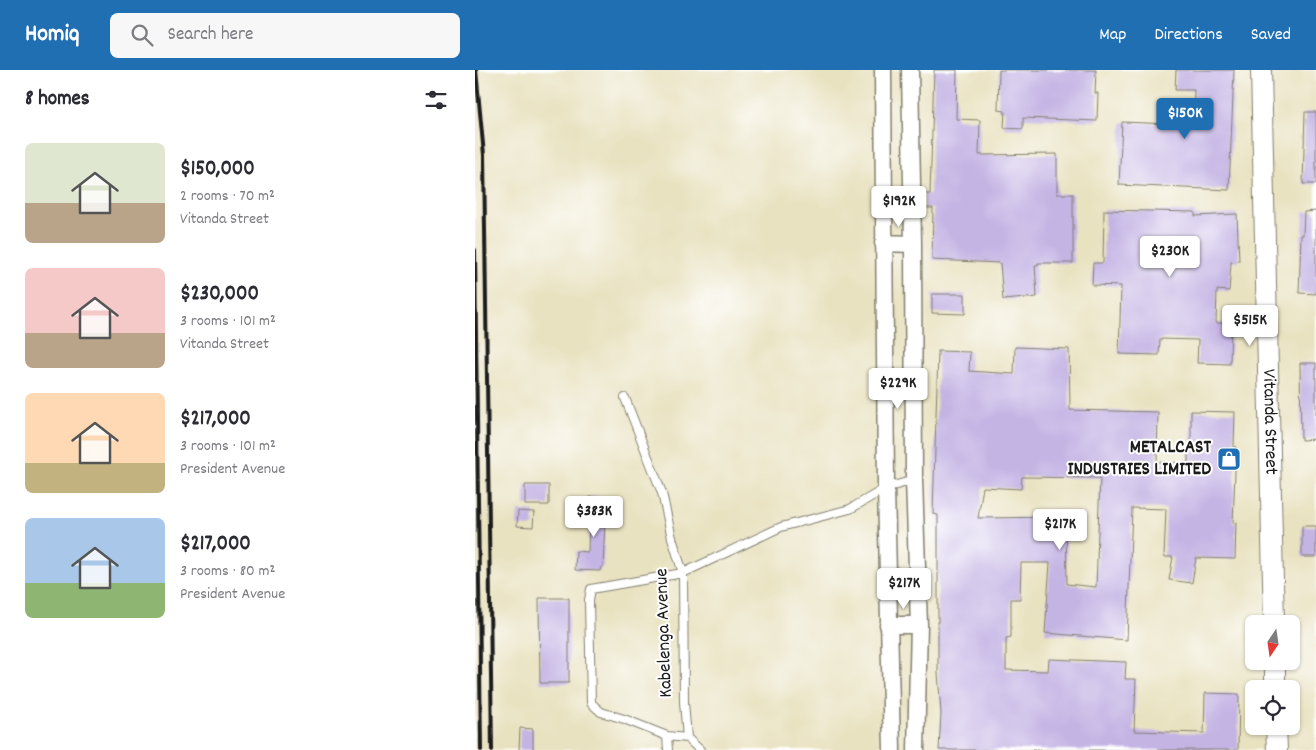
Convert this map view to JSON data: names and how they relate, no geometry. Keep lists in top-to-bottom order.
{
  "streets": {
    "street": ["Vitanda Street"],
    "lane": ["Kabelenga Avenue"]
  },
  "places": {
    "shop": ["METALCAST INDUSTRIES LIMITED"]
  },
  "north": "bottom",
  "page": {
    "header": "Homiq",
    "search": "Search here",
    "nav": ["Map", "Directions", "Saved"],
    "heading": "8 homes",
    "price": [
      "$150K",
      "$192K",
      "$230K",
      "$515K",
      "$229K",
      "$383K",
      "$217K",
      "$217K"
    ],
    "list": [
      {
        "name": "$150,000",
        "note": "2 rooms · 70 m² · Vitanda Street"
      },
      {
        "name": "$230,000",
        "note": "3 rooms · 101 m² · Vitanda Street"
      },
      {
        "name": "$217,000",
        "note": "3 rooms · 101 m² · President Avenue"
      },
      {
        "name": "$217,000",
        "note": "3 rooms · 80 m² · President Avenue"
      }
    ]
  }
}
